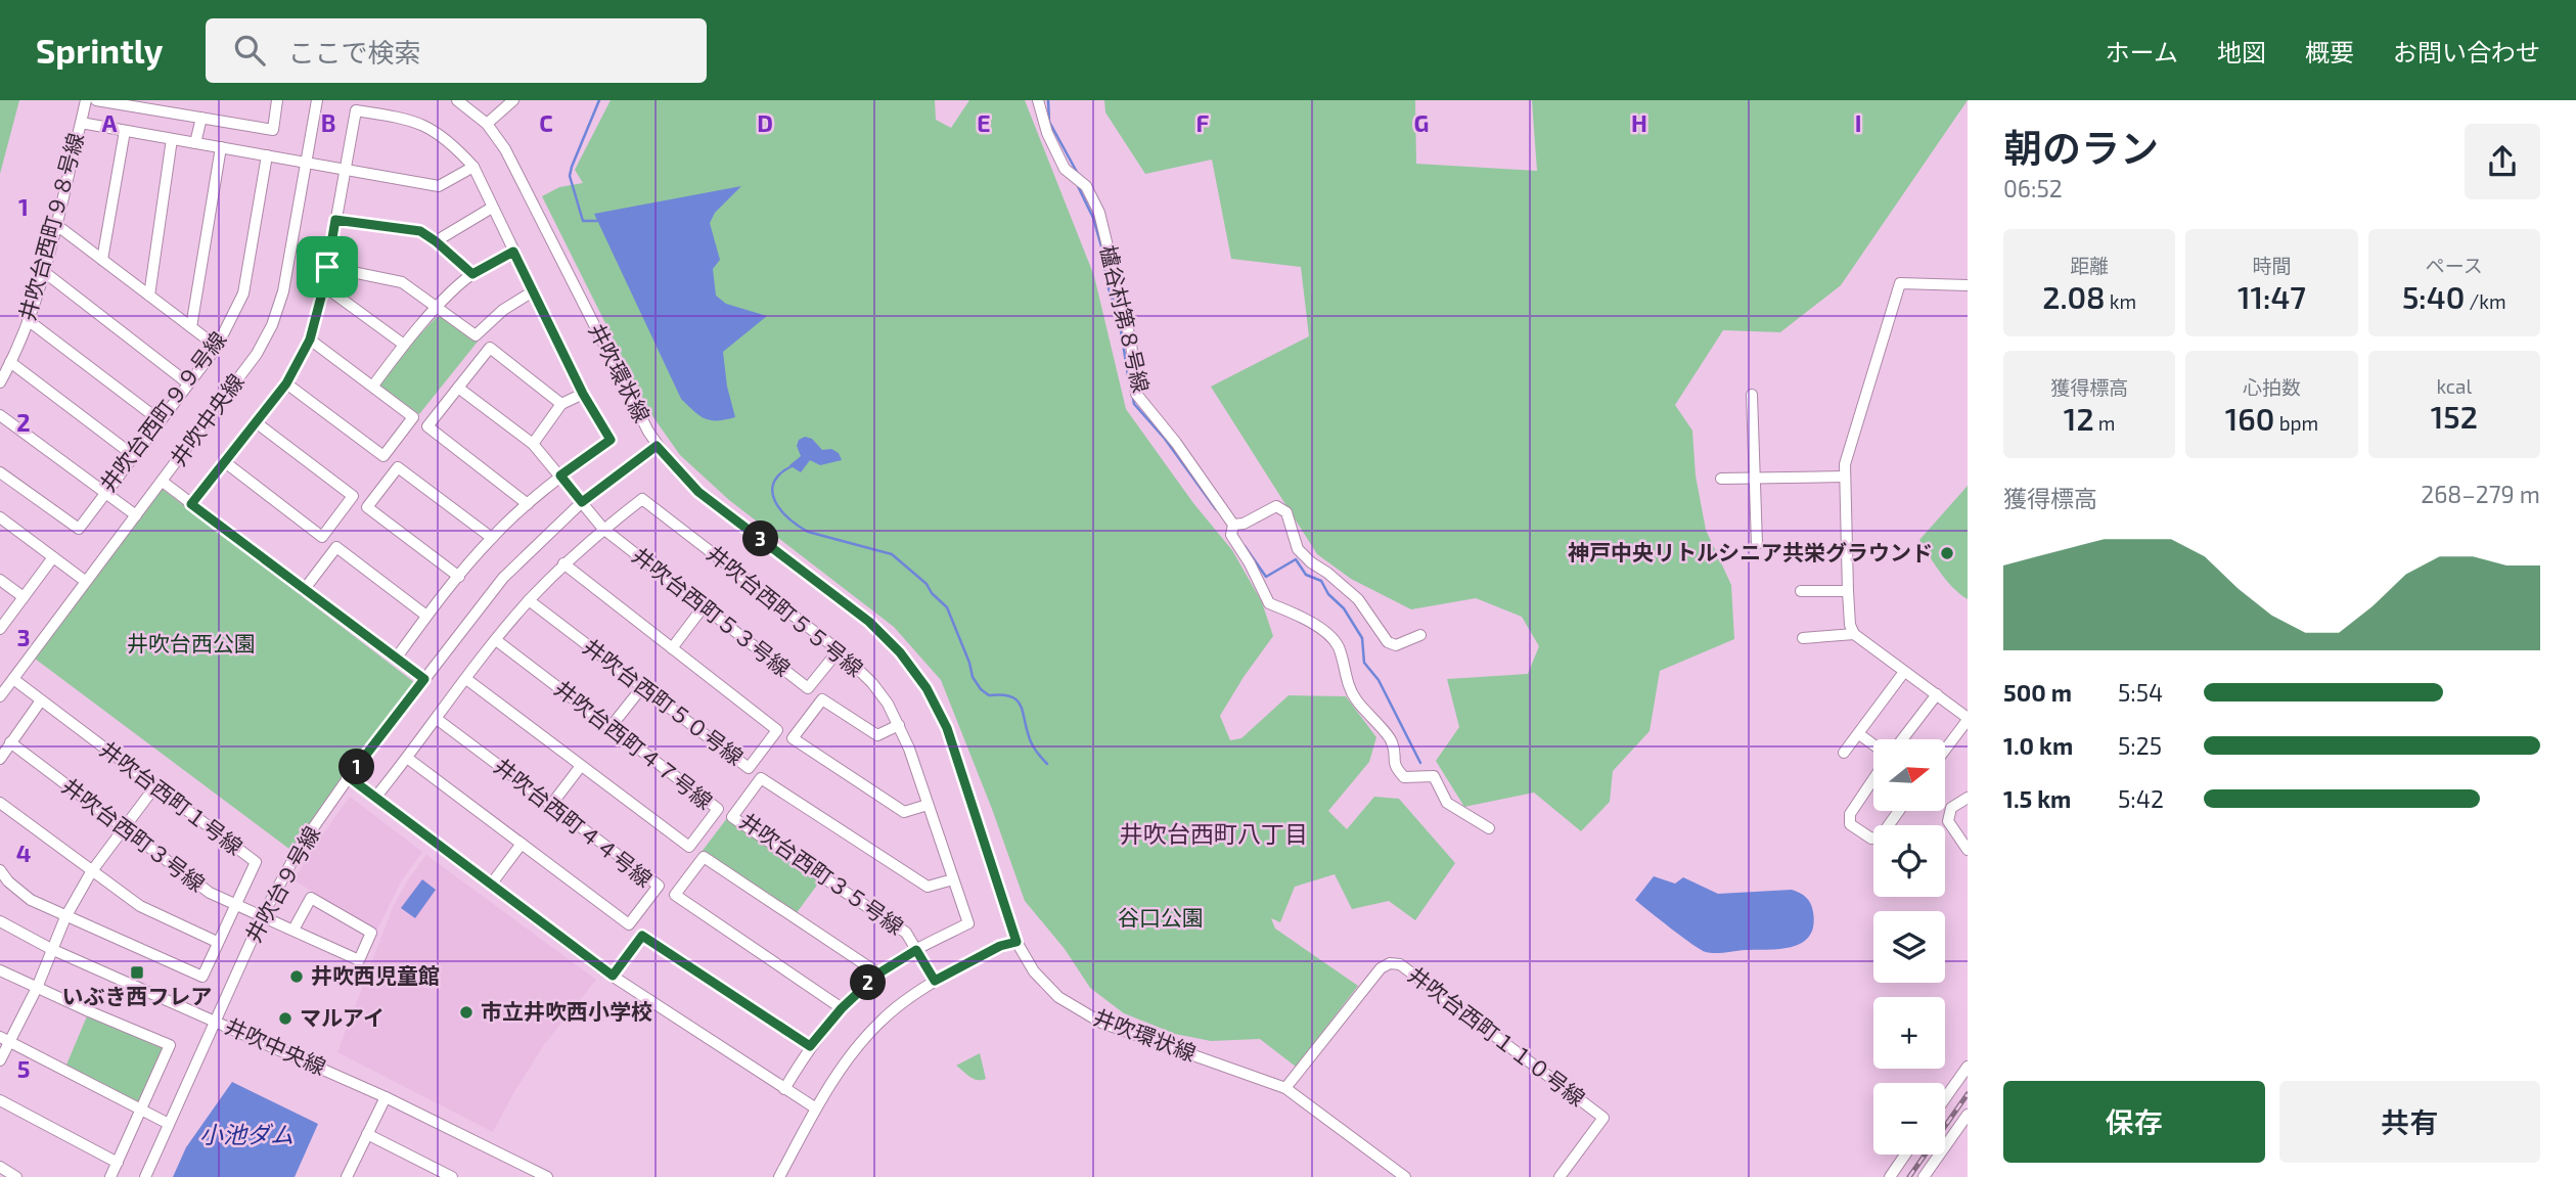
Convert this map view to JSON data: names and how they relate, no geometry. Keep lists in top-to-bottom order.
{
  "streets": {
    "street": [
      "井吹台西町９８号線",
      "櫨谷村第８号線",
      "井吹環状線",
      "井吹台西町９９号線",
      "井吹中央線",
      "井吹台西町５５号線",
      "井吹台西町５３号線",
      "井吹台西町５０号線",
      "井吹台西町４７号線",
      "井吹台西町１号線",
      "井吹台西町４４号線",
      "井吹台西町３号線",
      "井吹台西町３５号線",
      "井吹台９号線",
      "井吹台西町１１０号線"
    ]
  },
  "crossings": [
    ["井吹台西町９８号線", "井吹台西町９９号線"],
    ["井吹台西町９８号線", "井吹中央線"],
    ["井吹環状線", "井吹台９号線"],
    ["井吹環状線", "井吹台西町１１０号線"],
    ["井吹中央線", "井吹台西町１号線"],
    ["井吹中央線", "井吹台９号線"],
    ["井吹台西町５５号線", "井吹台西町５３号線"],
    ["井吹台西町５５号線", "井吹台西町５０号線"],
    ["井吹台西町５５号線", "井吹台西町４７号線"],
    ["井吹台西町５５号線", "井吹台西町４４号線"],
    ["井吹台西町５５号線", "井吹台西町３５号線"],
    ["井吹台西町５３号線", "井吹台９号線"],
    ["井吹台西町１号線", "井吹台西町３号線"],
    ["井吹台西町３号線", "井吹台９号線"]
  ],
  "districts": ["井吹台西町八丁目"],
  "water": ["小池ダム"],
  "parks": ["井吹台西公園", "谷口公園"],
  "places": {
    "other": [
      "神戸中央リトルシニア共栄グラウンド",
      "井吹西児童館",
      "市立井吹西小学校",
      "マルアイ"
    ],
    "transit": ["いぶき西フレア"]
  },
  "north": "right",
  "page": {
    "header": "Sprintly",
    "search": "ここで検索",
    "nav": [
      "ホーム",
      "地図",
      "概要",
      "お問い合わせ"
    ],
    "heading": ["朝のラン", "06:52"],
    "stats": [
      ["距離", "2.08 km"],
      ["時間", "11:47"],
      ["ペース", "5:40 /km"],
      ["獲得標高", "12 m"],
      ["心拍数", "160 bpm"],
      ["kcal", "152"]
    ],
    "chart": ["獲得標高", "268–279 m"],
    "pins": ["3", "1", "2"],
    "list": [
      {
        "name": "500 m",
        "note": "5:54"
      },
      {
        "name": "1.0 km",
        "note": "5:25"
      },
      {
        "name": "1.5 km",
        "note": "5:42"
      }
    ],
    "map_buttons": ["+", "−"],
    "buttons": ["保存", "共有"]
  },
  "grid": {
    "columns": [
      "A",
      "B",
      "C",
      "D",
      "E",
      "F",
      "G",
      "H",
      "I"
    ],
    "rows": [
      "1",
      "2",
      "3",
      "4",
      "5"
    ]
  }
}
